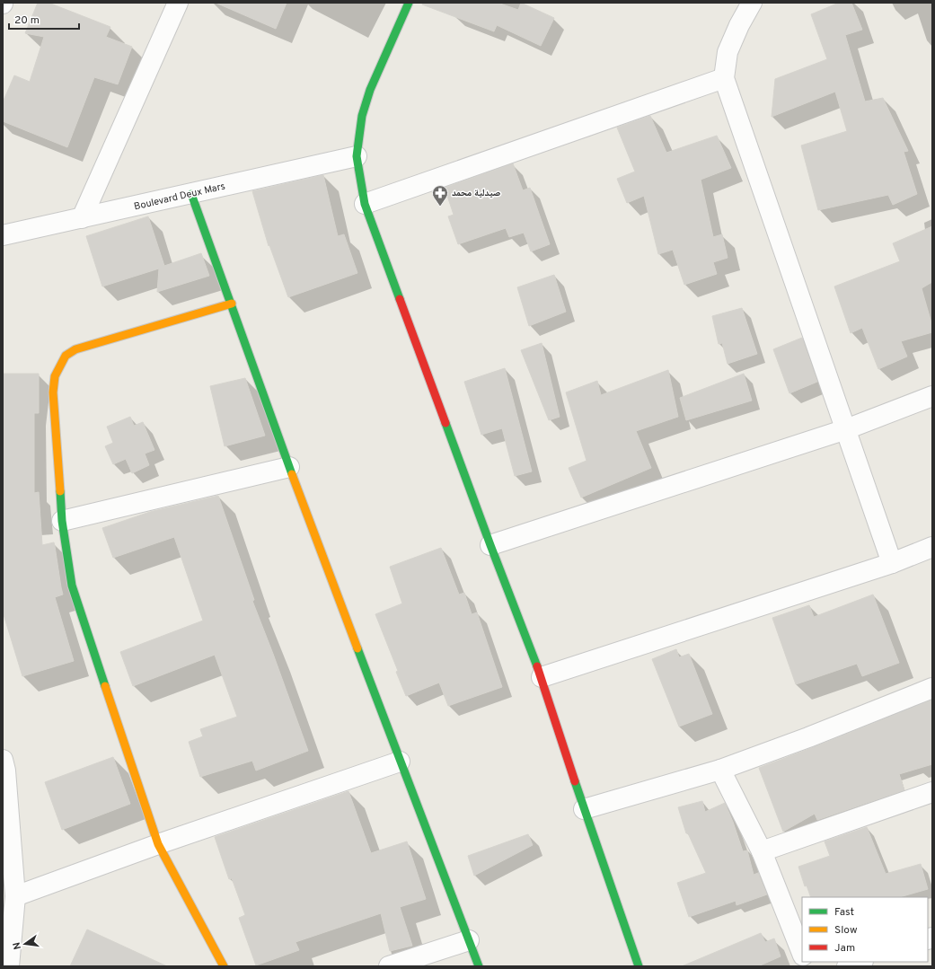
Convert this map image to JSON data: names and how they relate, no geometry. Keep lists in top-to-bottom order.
{
  "streets": {
    "street": ["Boulevard Deux Mars"]
  },
  "places": {
    "pharmacy": ["صيدلية محمد"]
  },
  "legend": ["Fast", "Slow", "Jam"],
  "scale_bar": "20 m",
  "north": "left"
}
